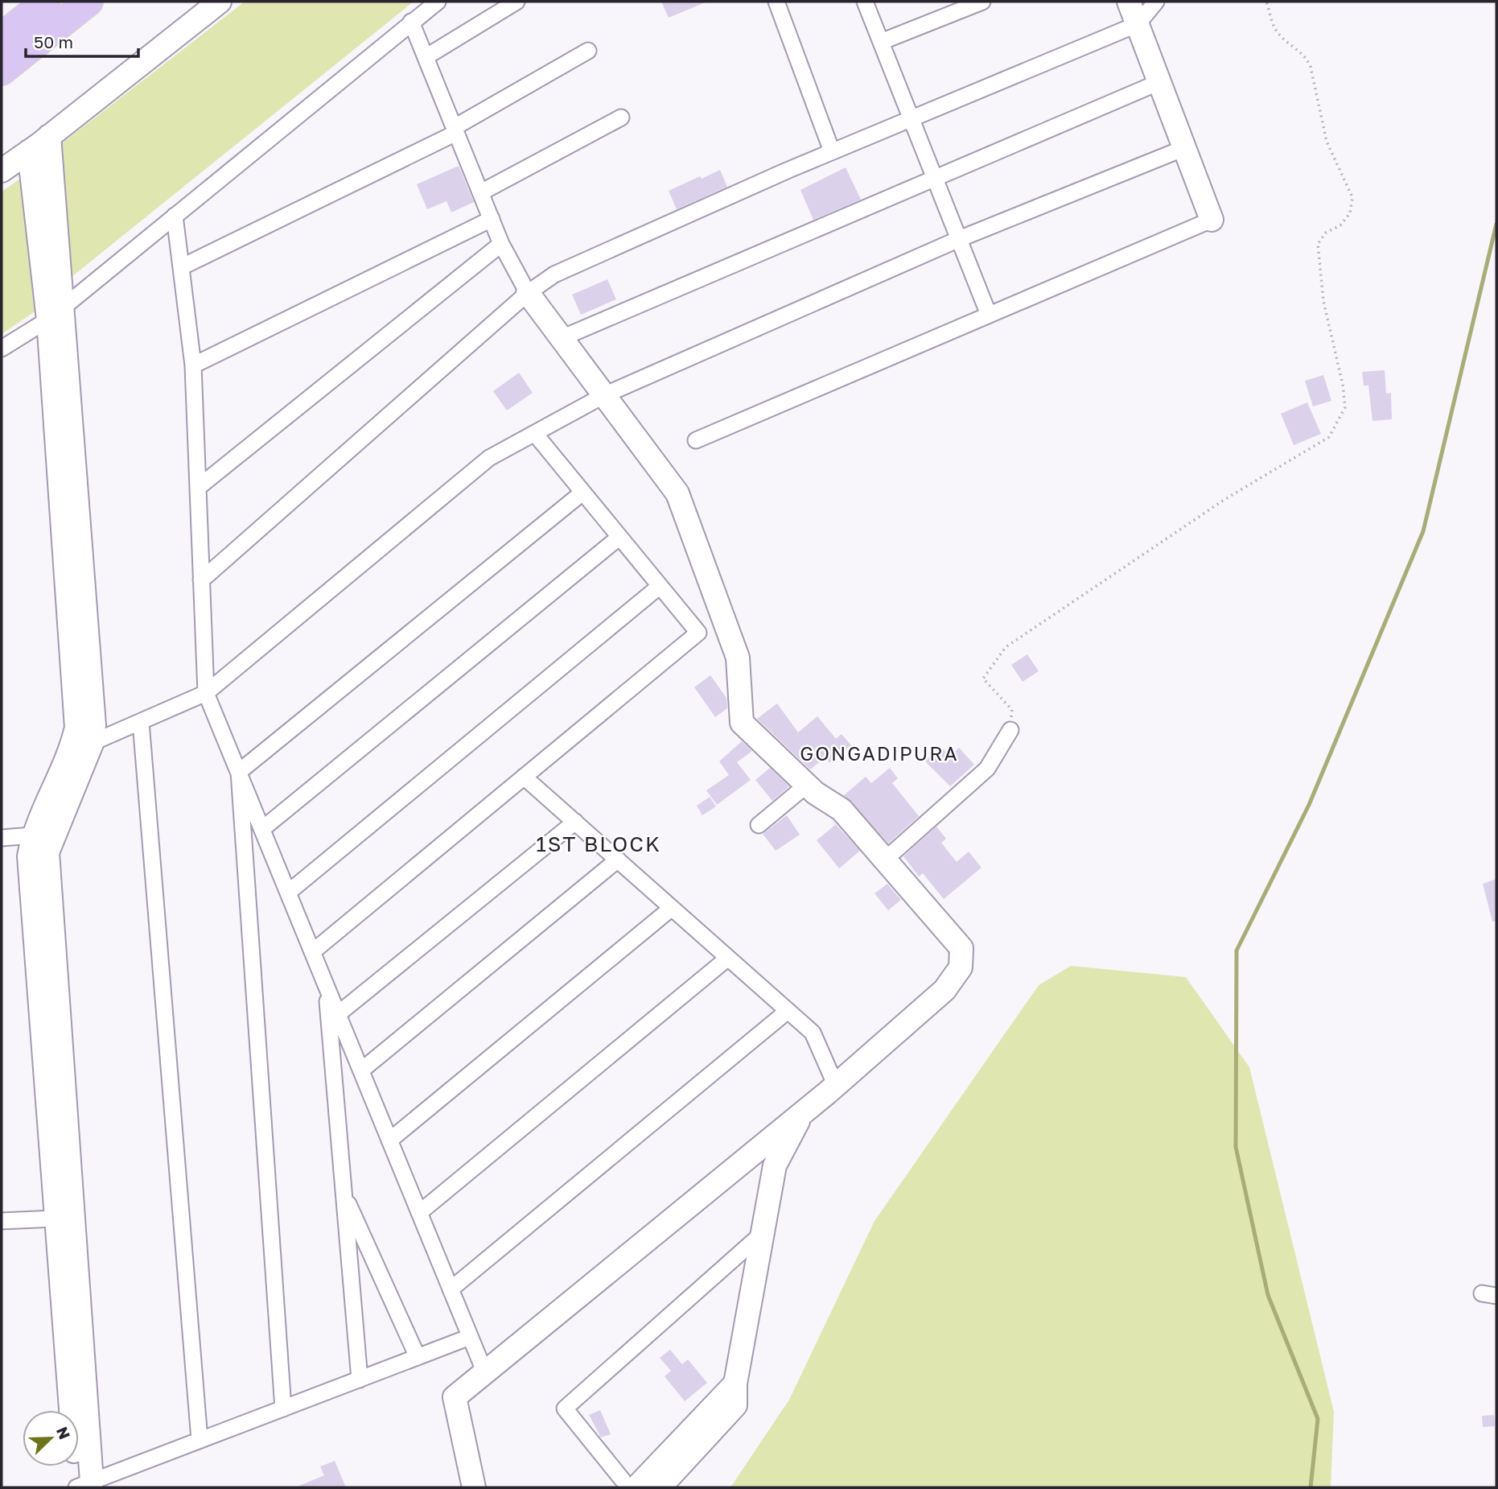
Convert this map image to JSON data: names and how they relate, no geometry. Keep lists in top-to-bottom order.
{
  "districts": ["GONGADIPURA", "1ST BLOCK"],
  "scale_bar": "50 m",
  "north": "top right"
}
